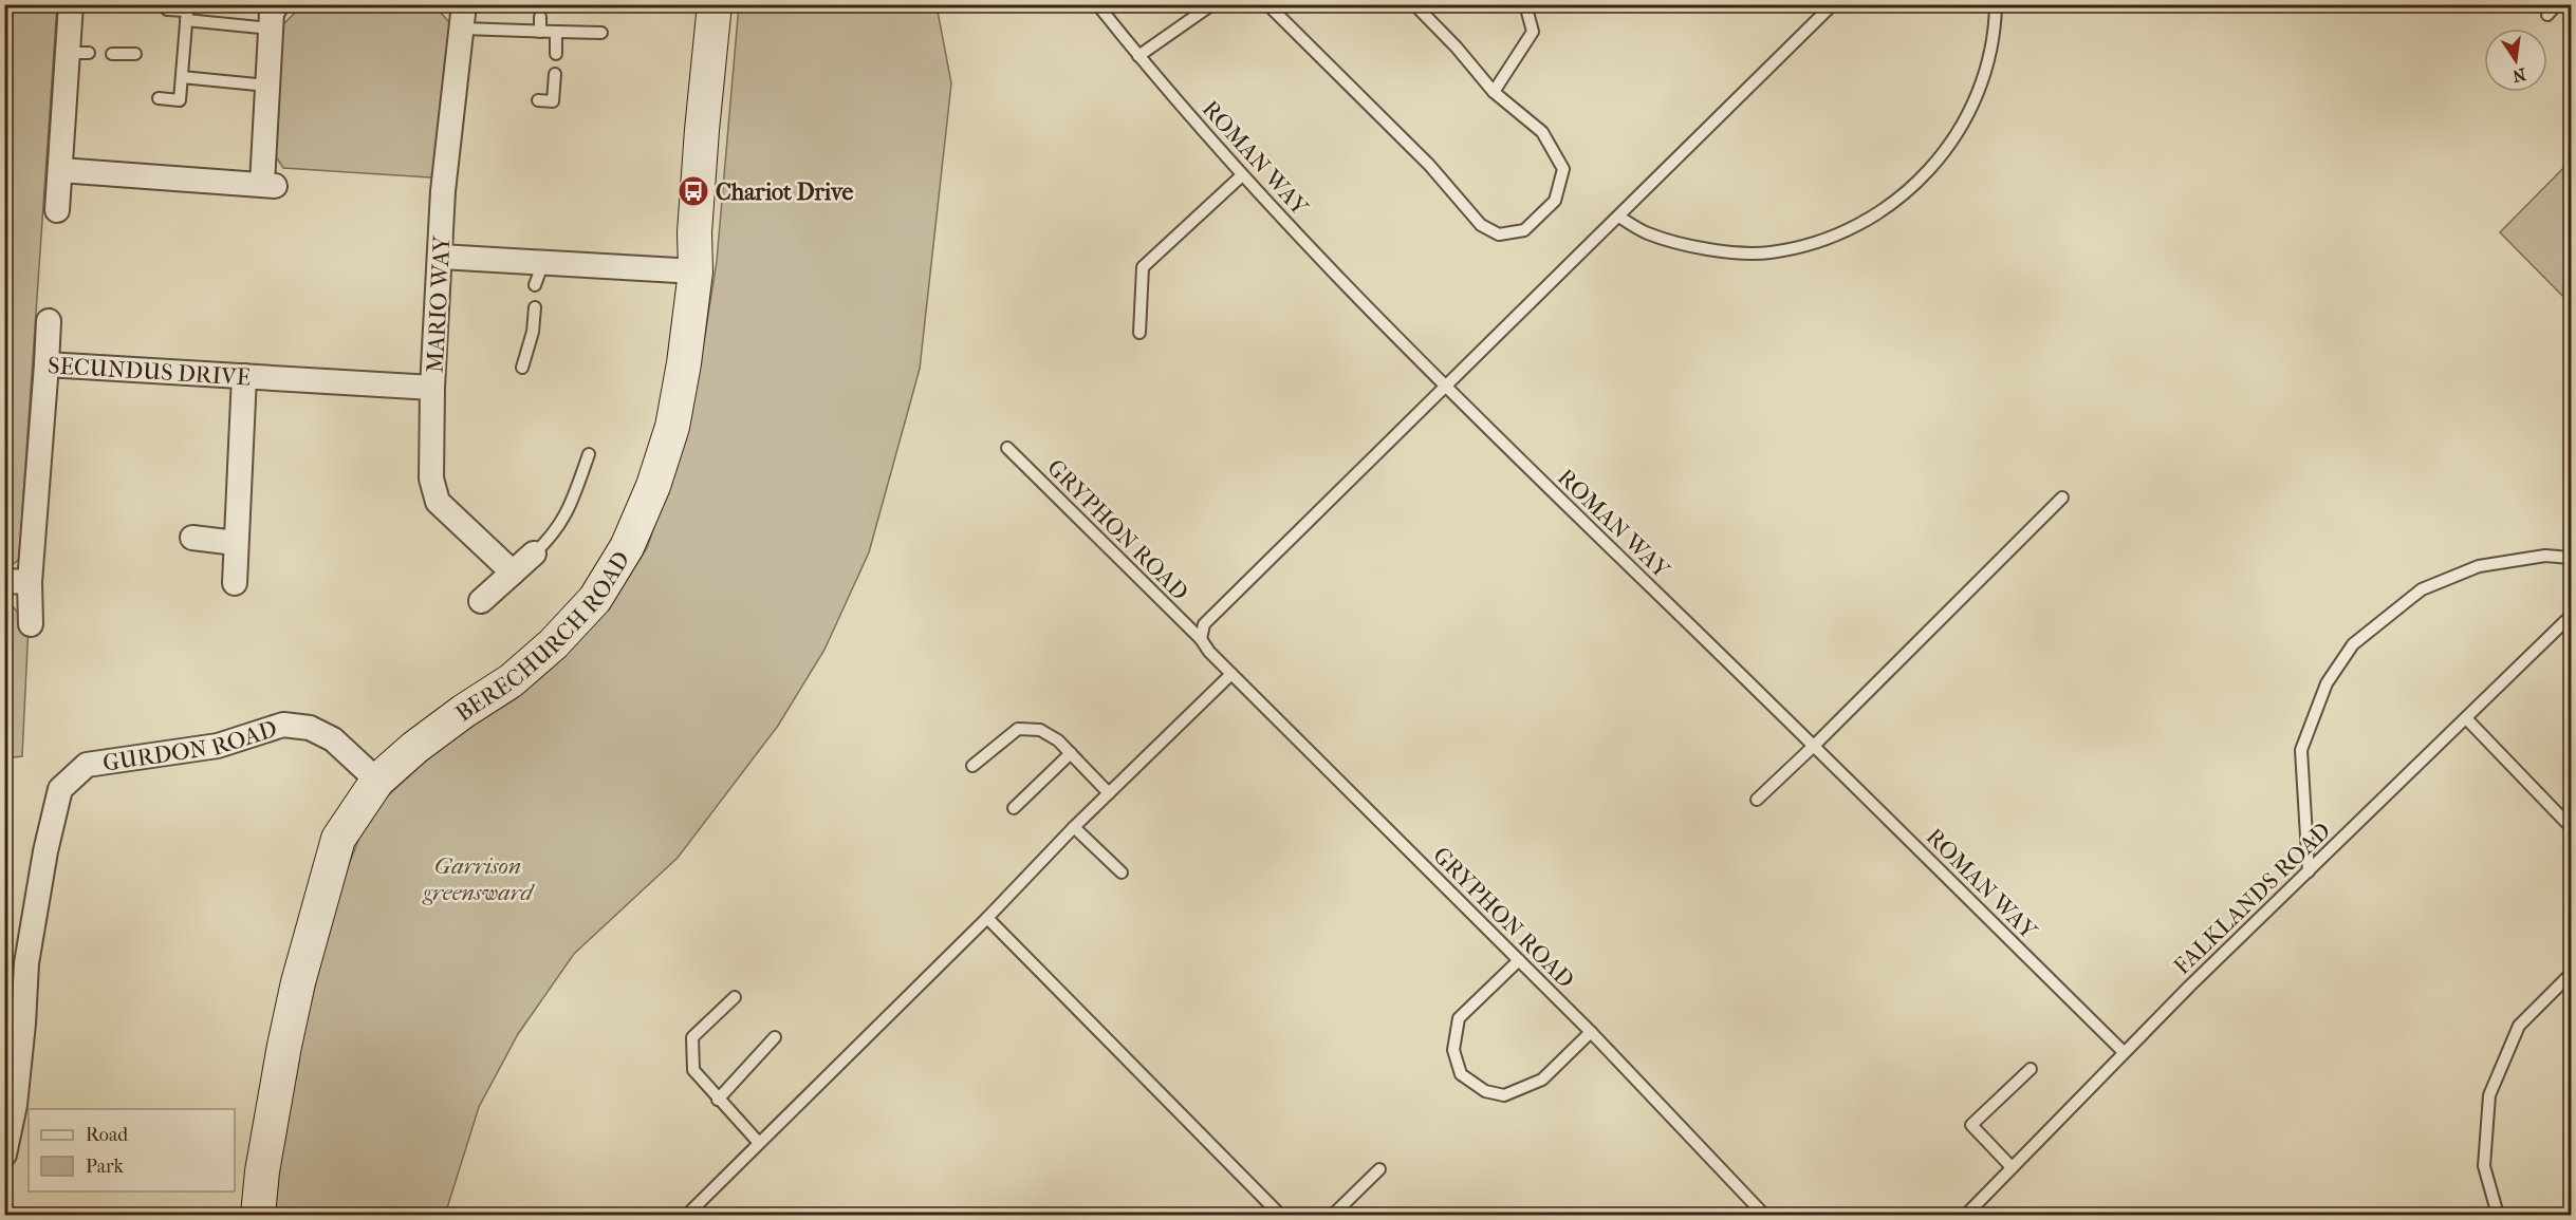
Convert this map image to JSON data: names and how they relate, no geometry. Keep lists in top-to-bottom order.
{
  "streets": {
    "street": [
      "MARIO WAY",
      "SECUNDUS DRIVE",
      "BERECHURCH ROAD",
      "GURDON ROAD"
    ],
    "lane": ["ROMAN WAY", "GRYPHON ROAD", "FALKLANDS ROAD"]
  },
  "crossings": [
    ["ROMAN WAY", "FALKLANDS ROAD"],
    ["MARIO WAY", "SECUNDUS DRIVE"],
    ["BERECHURCH ROAD", "GURDON ROAD"]
  ],
  "parks": ["Garrison greensward"],
  "places": {
    "bus stop": ["Chariot Drive"]
  },
  "legend": ["Road", "Park"],
  "north": "bottom"
}
